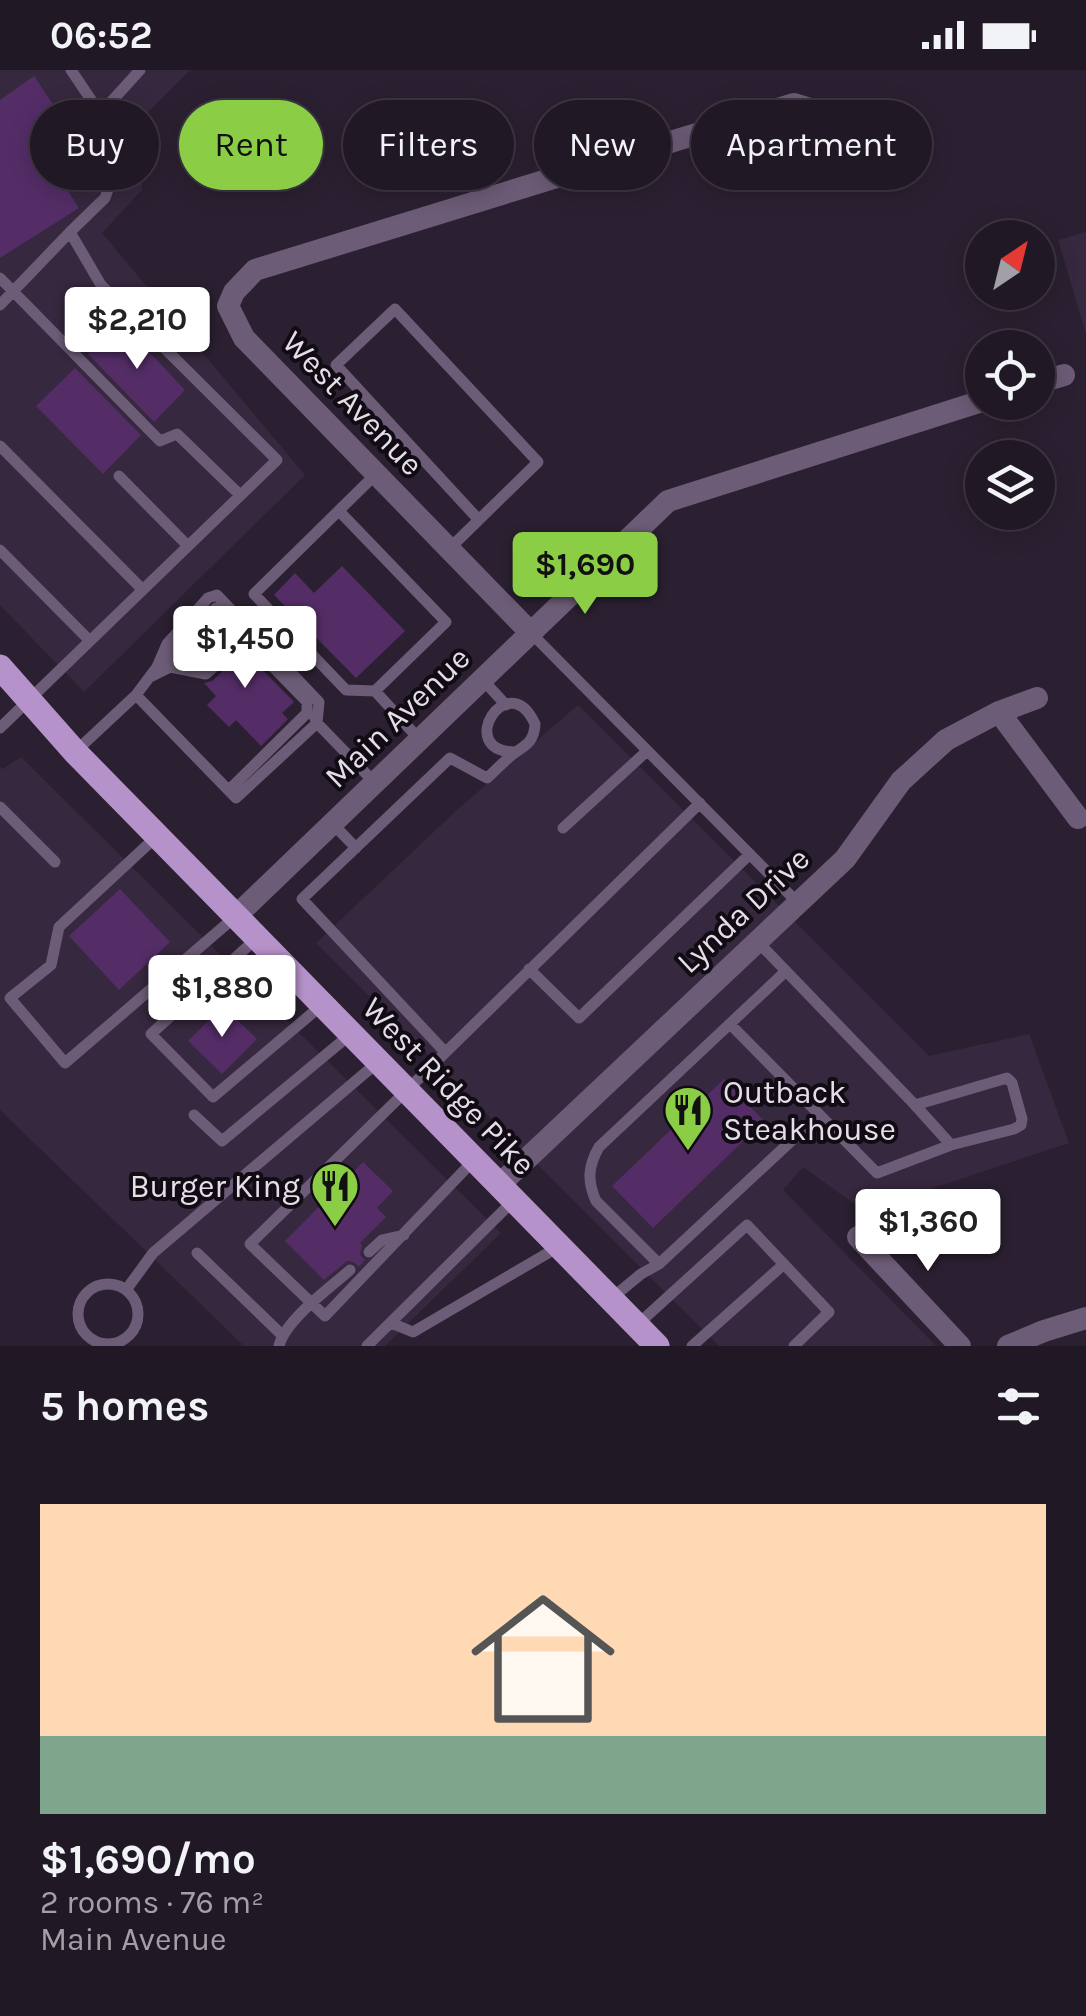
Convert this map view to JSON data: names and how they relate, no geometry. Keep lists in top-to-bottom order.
{
  "streets": {
    "main road": ["West Ridge Pike"],
    "street": ["West Avenue", "Main Avenue", "Lynda Drive"]
  },
  "crossings": [
    ["West Avenue", "Main Avenue"],
    ["Main Avenue", "West Ridge Pike"],
    ["Lynda Drive", "West Ridge Pike"]
  ],
  "places": {
    "restaurant": ["Outback Steakhouse", "Burger King"]
  },
  "north": "top right",
  "page": {
    "status": "06:52",
    "chip": [
      "Buy",
      "Rent",
      "Filters",
      "New",
      "Apartment"
    ],
    "price": [
      "$2,210",
      "$1,690",
      "$1,450",
      "$1,880",
      "$1,360"
    ],
    "heading": "5 homes",
    "list": [
      {
        "name": "$1,690/mo",
        "note": "2 rooms · 76 m² · Main Avenue"
      }
    ]
  }
}
